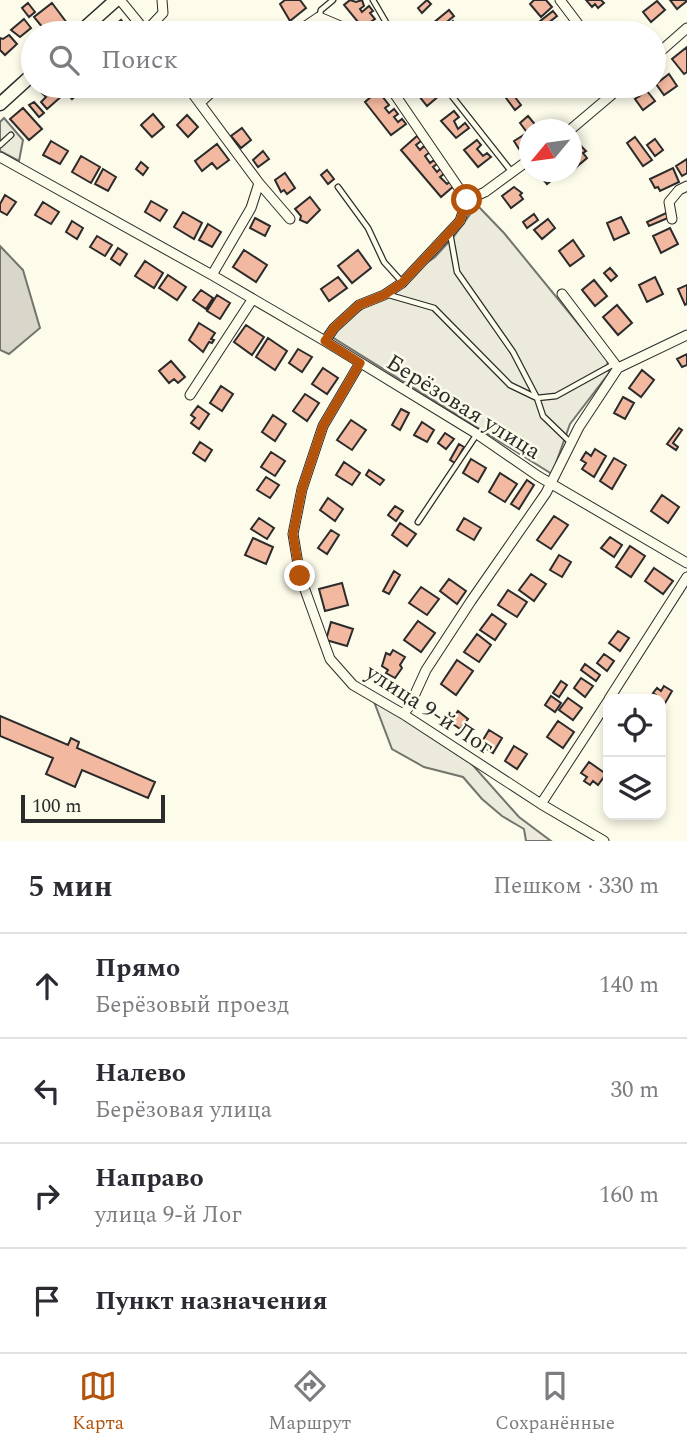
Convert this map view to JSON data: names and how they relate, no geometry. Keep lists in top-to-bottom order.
{
  "streets": {
    "street": ["Берёзовая улица", "улица 9-й Лог"]
  },
  "crossings": [
    ["Берёзовая улица", "улица 9-й Лог"]
  ],
  "scale_bar": "100 m",
  "north": "bottom left",
  "page": {
    "search": "Поиск",
    "scale": "100 m",
    "heading": ["5 мин", "Пешком · 330 m"],
    "list": [
      ["Прямо", "Берёзовый проезд", "140 m"],
      ["Налево", "Берёзовая улица", "30 m"],
      ["Направо", "улица 9-й Лог", "160 m"],
      "Пункт назначения"
    ],
    "nav": ["Карта", "Маршрут", "Сохранённые"]
  }
}
